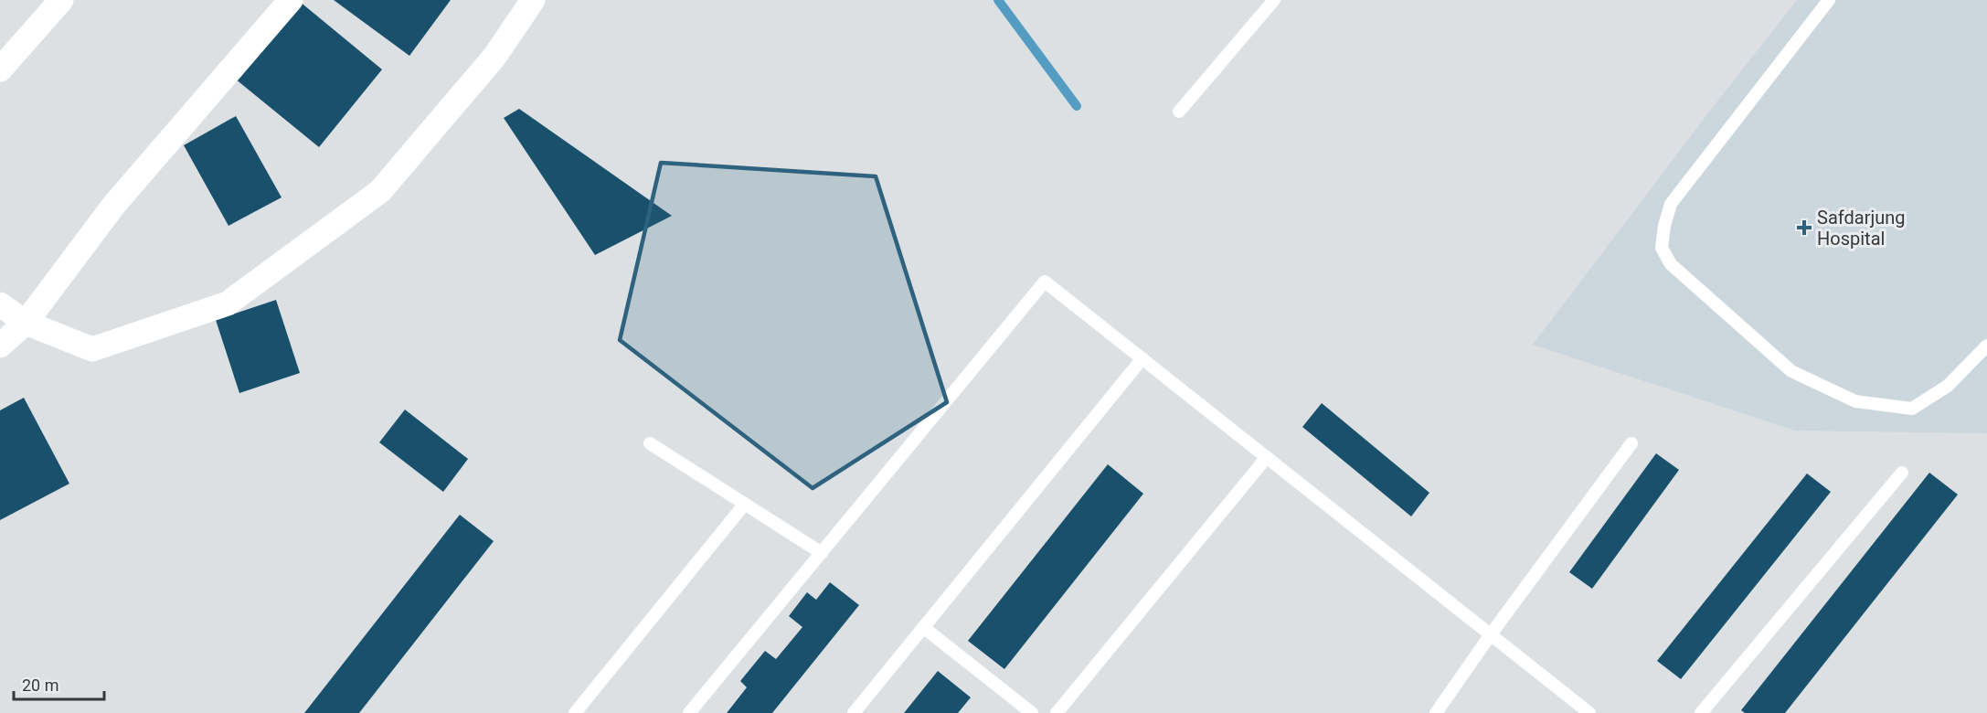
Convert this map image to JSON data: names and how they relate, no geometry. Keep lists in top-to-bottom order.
{
  "places": {
    "health": ["Safdarjung Hospital"]
  },
  "scale_bar": "20 m"
}
